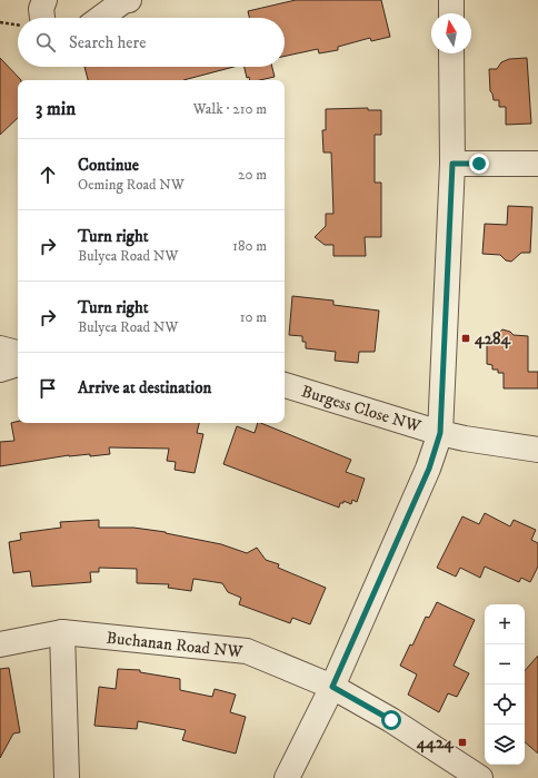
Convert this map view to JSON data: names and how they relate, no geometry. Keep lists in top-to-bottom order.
{
  "streets": {
    "street": ["Burgess Close NW", "Buchanan Road NW"]
  },
  "places": {
    "transit": ["4284", "4424"]
  },
  "north": "top",
  "page": {
    "search": "Search here",
    "heading": ["3 min", "Walk · 210 m"],
    "list": [
      ["Continue", "Oeming Road NW", "20 m"],
      ["Turn right", "Bulyea Road NW", "180 m"],
      ["Turn right", "Bulyea Road NW", "10 m"],
      "Arrive at destination"
    ],
    "map_buttons": ["+", "−"]
  }
}
